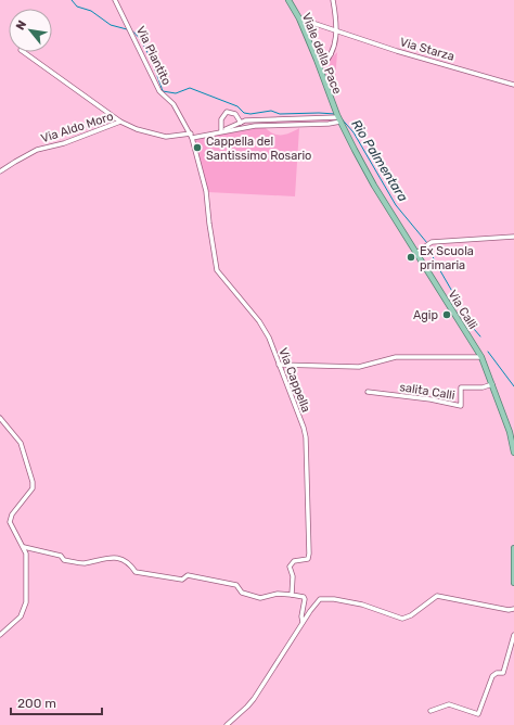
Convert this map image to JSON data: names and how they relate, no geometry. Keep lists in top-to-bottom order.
{
  "streets": {
    "main road": ["Viale della Pace", "Via Calli"],
    "street": [
      "Via Starza",
      "Via Piantito",
      "Via Aldo Moro",
      "Via Cappella",
      "salita Calli"
    ]
  },
  "crossings": [
    ["Via Starza", "Viale della Pace"],
    ["Viale della Pace", "Via Calli"],
    ["Via Piantito", "Via Aldo Moro"],
    ["Via Piantito", "Via Cappella"],
    ["Via Aldo Moro", "Via Cappella"],
    ["Via Calli", "salita Calli"]
  ],
  "water": ["Rio Palmentara"],
  "places": ["Cappella del Santissimo Rosario", "Ex Scuola primaria", "Agip"],
  "scale_bar": "200 m",
  "north": "top left"
}
